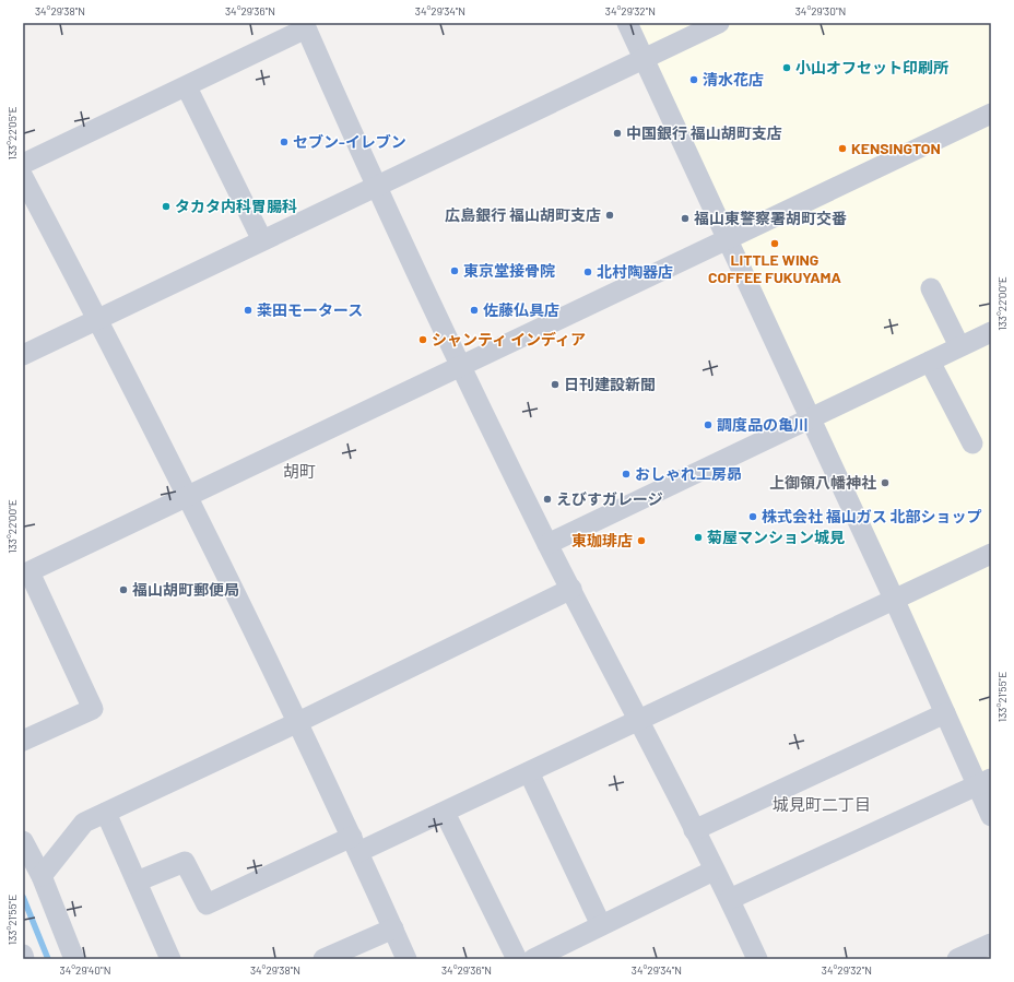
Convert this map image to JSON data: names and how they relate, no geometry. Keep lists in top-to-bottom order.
{
  "districts": ["胡町", "城見町二丁目"],
  "places": [
    "小山オフセット印刷所",
    "清水花店",
    "中国銀行 福山胡町支店",
    "セブン-イレブン",
    "KENSINGTON",
    "タカタ内科胃腸科",
    "広島銀行 福山胡町支店",
    "福山東警察署胡町交番",
    "LITTLE WING COFFEE FUKUYAMA",
    "東京堂接骨院",
    "北村陶器店",
    "桒田モータース",
    "佐藤仏具店",
    "シャンティ インディア",
    "日刊建設新聞",
    "調度品の亀川",
    "おしゃれ工房昴",
    "上御領八幡神社",
    "えびすガレージ",
    "株式会社 福山ガス 北部ショップ",
    "菊屋マンション城見",
    "東珈琲店",
    "福山胡町郵便局"
  ],
  "coordinates": [
    "34°29'38\"N",
    "34°29'36\"N",
    "34°29'34\"N",
    "34°29'32\"N",
    "34°29'30\"N",
    "133°22'05\"E",
    "133°22'00\"E",
    "133°21'55\"E",
    "34°29'40\"N"
  ]
}
